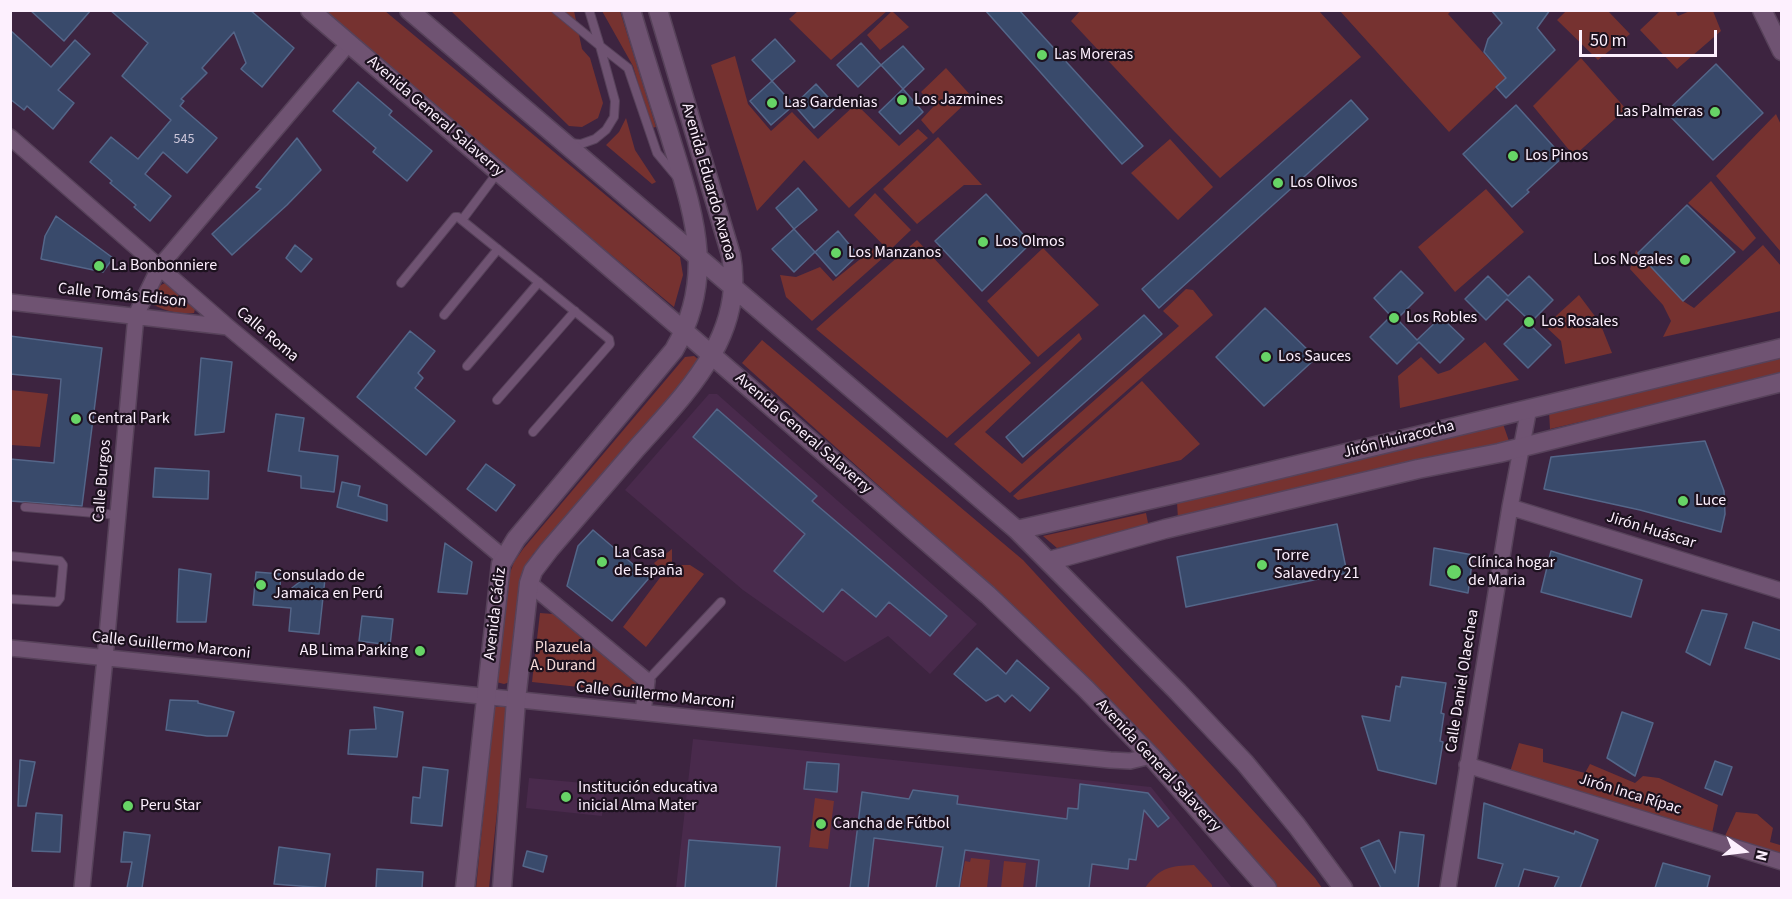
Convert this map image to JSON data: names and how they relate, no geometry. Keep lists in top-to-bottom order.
{
  "streets": {
    "main road": [
      "Avenida General Salaverry",
      "Avenida Eduardo Avaroa",
      "Jirón Huiracocha",
      "Avenida Cádiz"
    ],
    "street": [
      "Calle Tomás Edison",
      "Calle Roma",
      "Calle Burgos",
      "Jirón Huáscar",
      "Calle Guillermo Marconi",
      "Calle Daniel Olaechea",
      "Jirón Inca Rípac"
    ]
  },
  "crossings": [
    ["Avenida General Salaverry", "Avenida Eduardo Avaroa"],
    ["Avenida General Salaverry", "Calle Burgos"],
    ["Avenida General Salaverry", "Avenida Cádiz"],
    ["Avenida General Salaverry", "Calle Guillermo Marconi"],
    ["Avenida Eduardo Avaroa", "Avenida Cádiz"],
    ["Calle Tomás Edison", "Calle Roma"],
    ["Calle Tomás Edison", "Calle Burgos"],
    ["Calle Roma", "Calle Burgos"],
    ["Calle Roma", "Avenida Cádiz"],
    ["Jirón Huiracocha", "Calle Daniel Olaechea"],
    ["Calle Burgos", "Calle Guillermo Marconi"],
    ["Jirón Huáscar", "Calle Daniel Olaechea"],
    ["Avenida Cádiz", "Calle Guillermo Marconi"],
    ["Calle Daniel Olaechea", "Jirón Inca Rípac"]
  ],
  "parks": ["Plazuela A. Durand"],
  "places": [
    "Las Moreras",
    "Los Jazmines",
    "Las Gardenias",
    "Las Palmeras",
    "Los Pinos",
    "Los Olivos",
    "Los Olmos",
    "Los Manzanos",
    "Los Nogales",
    "La Bonbonniere",
    "Los Robles",
    "Los Rosales",
    "Los Sauces",
    "Central Park",
    "Luce",
    "La Casa de España",
    "Torre Salavedry 21",
    "Clínica hogar de Maria",
    "Consulado de Jamaica en Perú",
    "AB Lima Parking",
    "Institución educativa inicial Alma Mater",
    "Peru Star",
    "Cancha de Fútbol"
  ],
  "house_numbers": ["545"],
  "scale_bar": "50 m",
  "north": "right"
}
